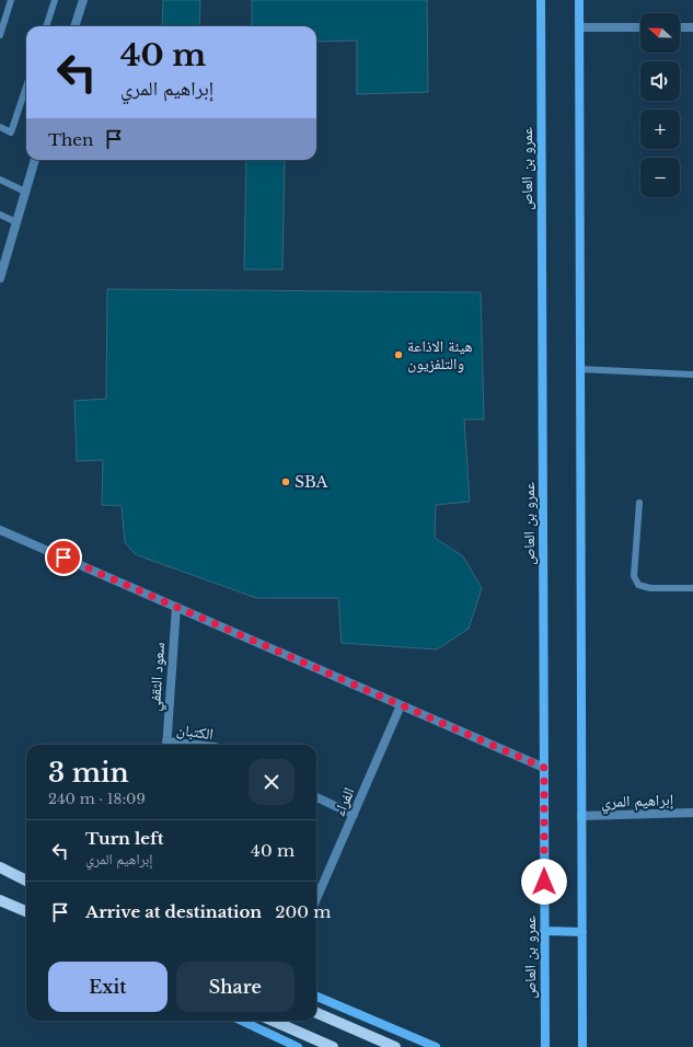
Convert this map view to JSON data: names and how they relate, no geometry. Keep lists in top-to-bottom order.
{
  "streets": {
    "main road": ["عمرو بن العاص"],
    "street": ["سعود الثقفي", "إبراهيم المري", "الفراء"]
  },
  "places": ["هيئة الاذاعة والتلفزيون", "SBA"],
  "north": "left",
  "page": {
    "map_buttons": ["+", "−"],
    "turn": ["40 m", "إبراهيم المري"],
    "then": "Then",
    "heading": ["3 min", "240 m · 18:09"],
    "list": [
      {
        "name": "Turn left",
        "note": "إبراهيم المري",
        "value": "40 m"
      },
      {
        "name": "Arrive at destination",
        "value": "200 m"
      }
    ],
    "buttons": ["Exit", "Share"]
  }
}
